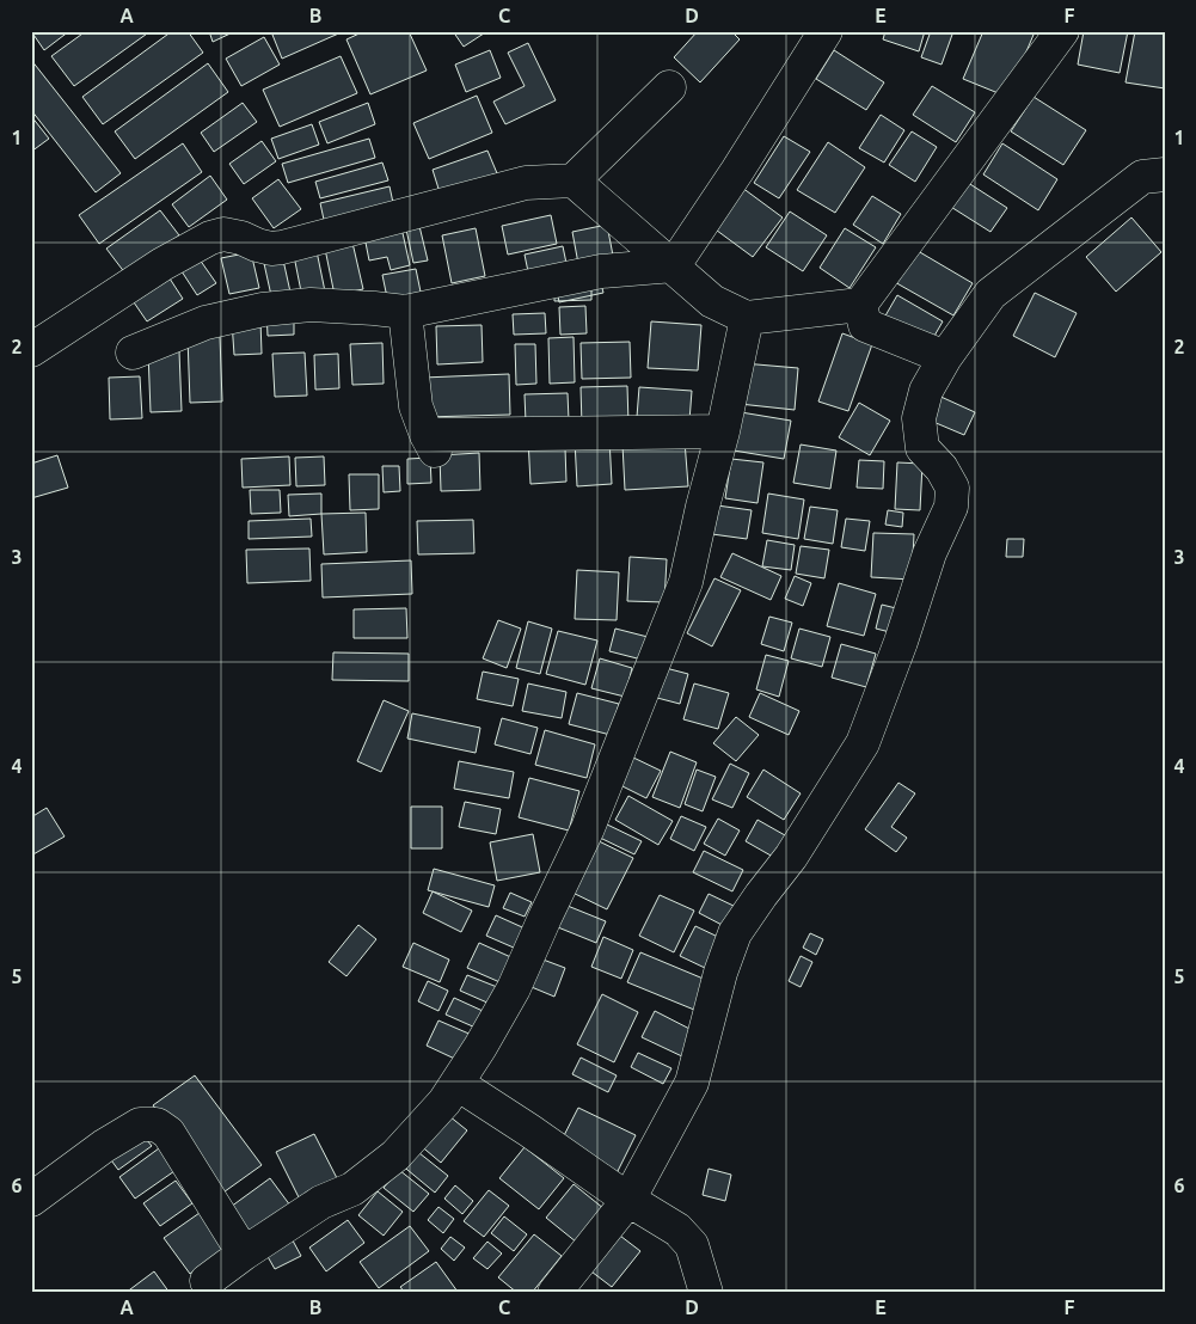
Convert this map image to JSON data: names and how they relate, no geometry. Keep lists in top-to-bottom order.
{
  "grid": {
    "columns": [
      "A",
      "B",
      "C",
      "D",
      "E",
      "F"
    ],
    "rows": [
      "1",
      "2",
      "3",
      "4",
      "5",
      "6"
    ]
  }
}
